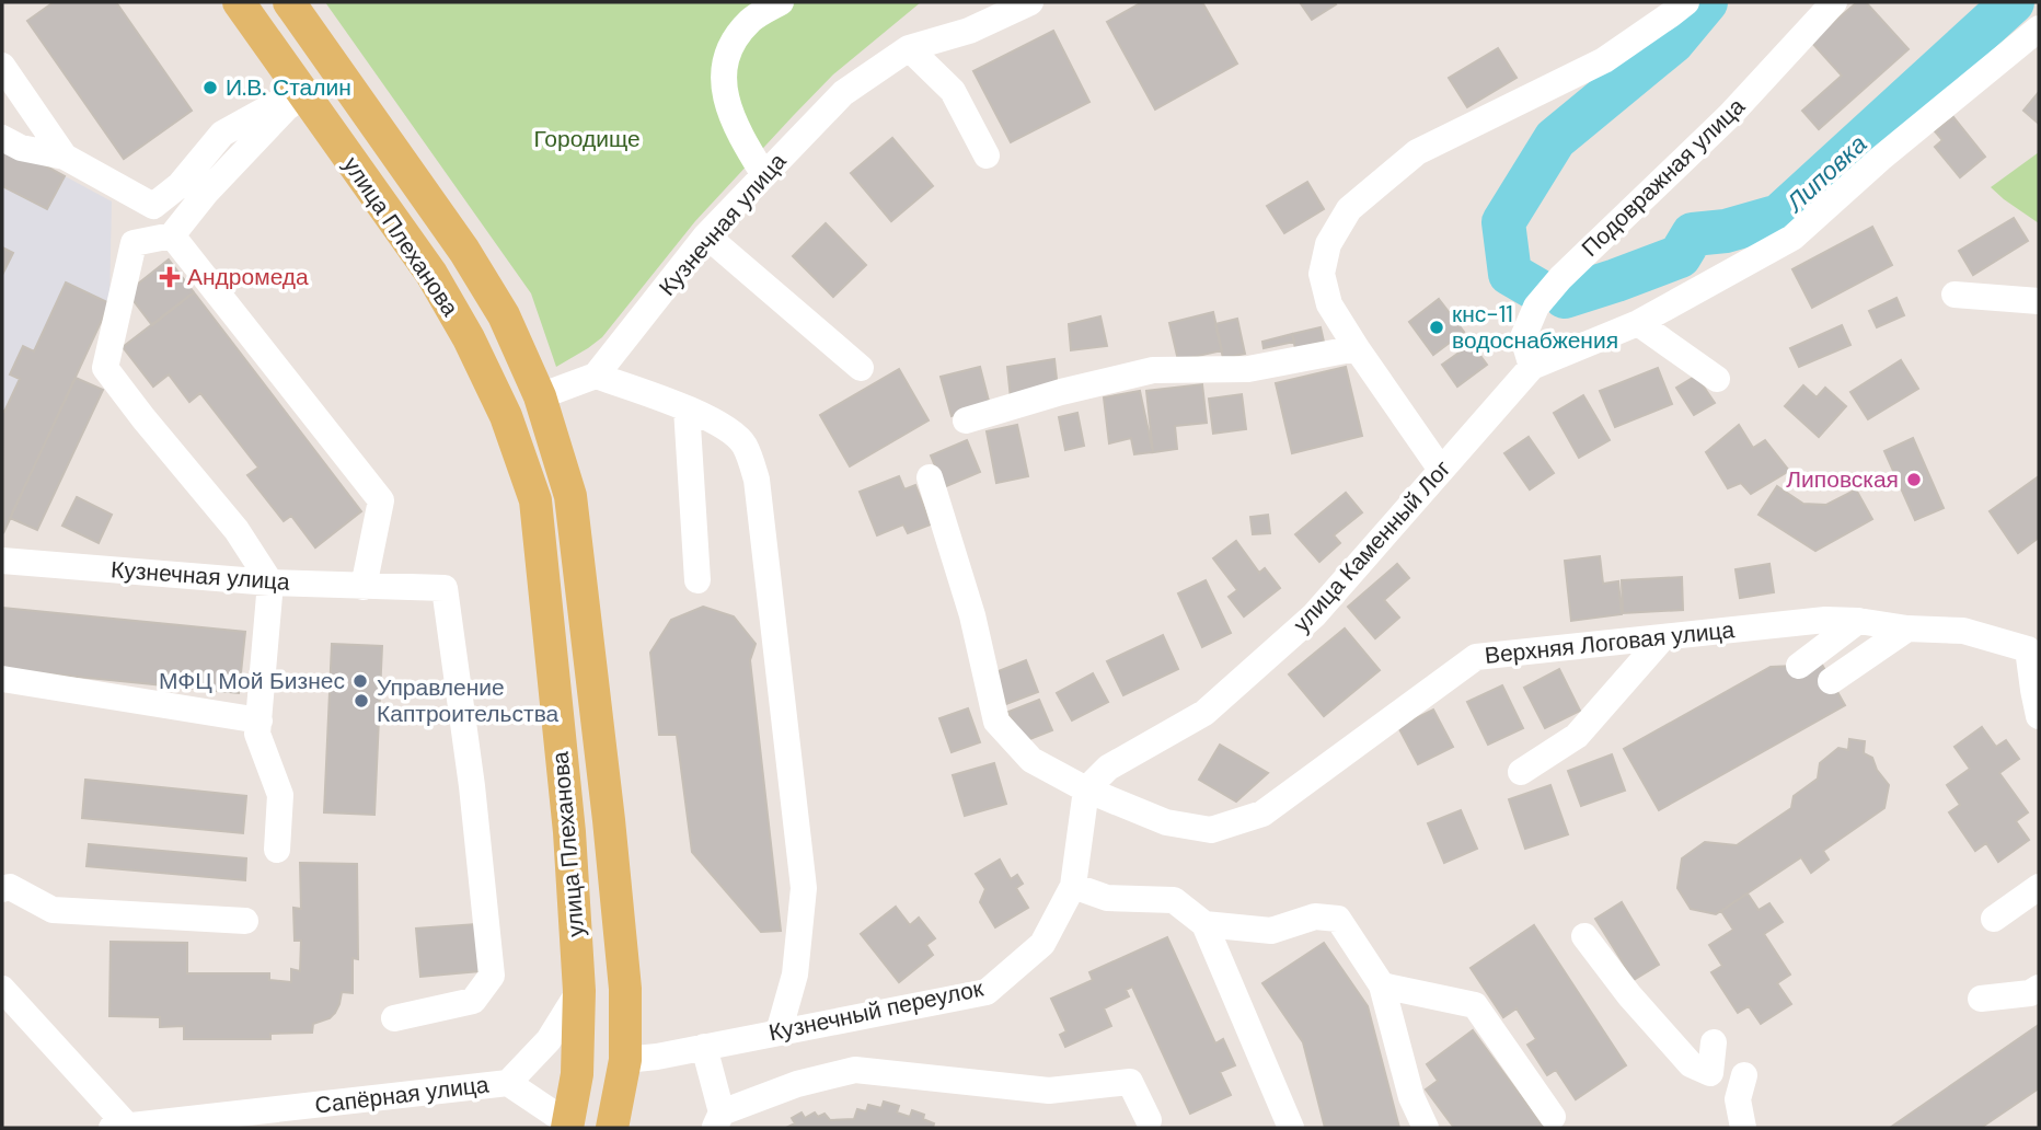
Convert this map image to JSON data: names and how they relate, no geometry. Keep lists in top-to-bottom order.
{
  "streets": {
    "main road": ["улица Плеханова"],
    "street": [
      "Подовражная улица",
      "Кузнечная улица",
      "улица Каменный Лог",
      "Верхняя Логовая улица",
      "Кузнечный переулок",
      "Сапёрная улица"
    ]
  },
  "crossings": [
    ["Подовражная улица", "улица Каменный Лог"],
    ["улица Плеханова", "Кузнечный переулок"],
    ["улица Плеханова", "Сапёрная улица"],
    ["улица Каменный Лог", "Верхняя Логовая улица"],
    ["улица Каменный Лог", "Кузнечный переулок"],
    ["Верхняя Логовая улица", "Кузнечный переулок"]
  ],
  "water": ["Липовка"],
  "parks": ["Городище"],
  "places": {
    "other": [
      "И.В. Сталин",
      "кнс-11 водоснабжения",
      "Липовская",
      "МФЦ Мой Бизнес",
      "Управление Каптроительства"
    ],
    "health": ["Андромеда"]
  }
}
